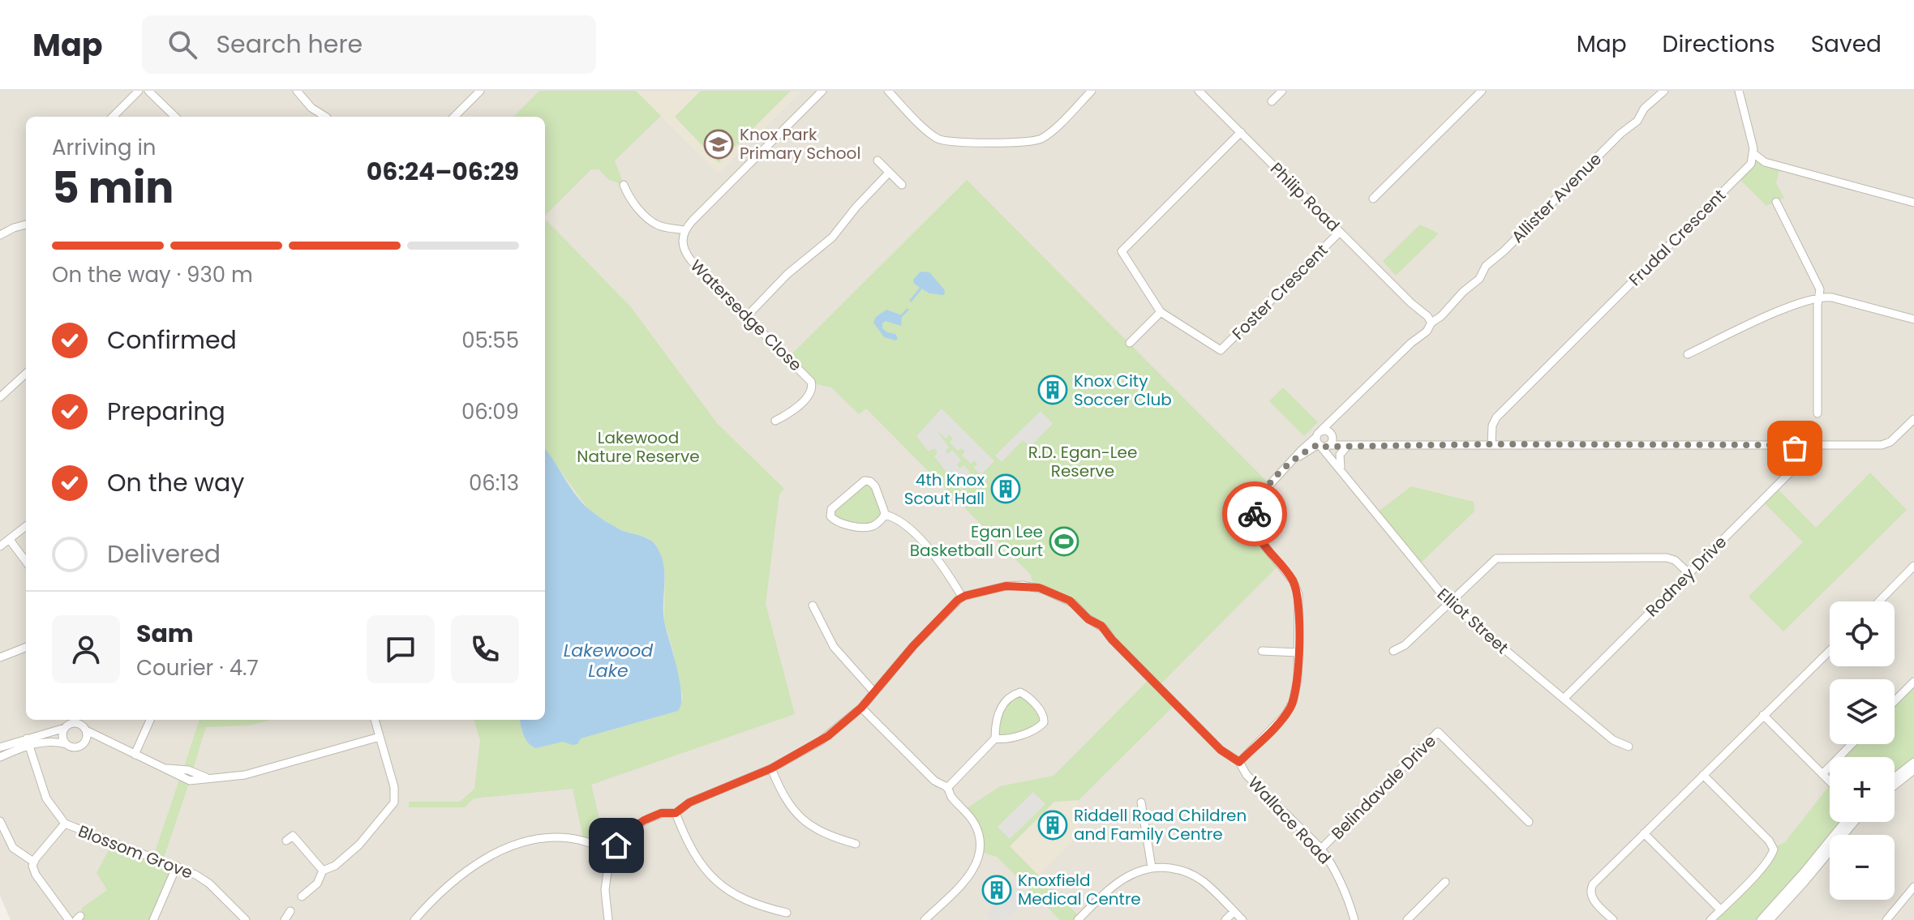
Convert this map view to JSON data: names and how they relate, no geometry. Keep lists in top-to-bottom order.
{
  "streets": {
    "street": [
      "Philip Road",
      "Allister Avenue",
      "Frudal Crescent",
      "Foster Crescent",
      "Watersedge Close",
      "Rodney Drive",
      "Elliot Street",
      "Belindavale Drive",
      "Wallace Road",
      "Blossom Grove"
    ]
  },
  "crossings": [
    ["Philip Road", "Allister Avenue"],
    ["Philip Road", "Foster Crescent"],
    ["Allister Avenue", "Elliot Street"],
    ["Rodney Drive", "Elliot Street"],
    ["Belindavale Drive", "Wallace Road"]
  ],
  "water": ["Lakewood Lake"],
  "parks": ["Lakewood Nature Reserve", "R.D. Egan-Lee Reserve"],
  "places": {
    "school or university": ["Knox Park Primary School"],
    "building": [
      "Knox City Soccer Club",
      "4th Knox Scout Hall",
      "Riddell Road Children and Family Centre",
      "Knoxfield Medical Centre"
    ],
    "sports": ["Egan Lee Basketball Court"]
  },
  "page": {
    "header": "Map",
    "search": "Search here",
    "nav": ["Map", "Directions", "Saved"],
    "heading": ["5 min", "Arriving in", "06:24–06:29"],
    "panel": ["Sam", "Courier · 4.7"],
    "bar": "On the way · 930 m",
    "list": [
      ["Confirmed", "05:55"],
      ["Preparing", "06:09"],
      ["On the way", "06:13"],
      "Delivered"
    ],
    "map_buttons": ["+", "−"]
  }
}
